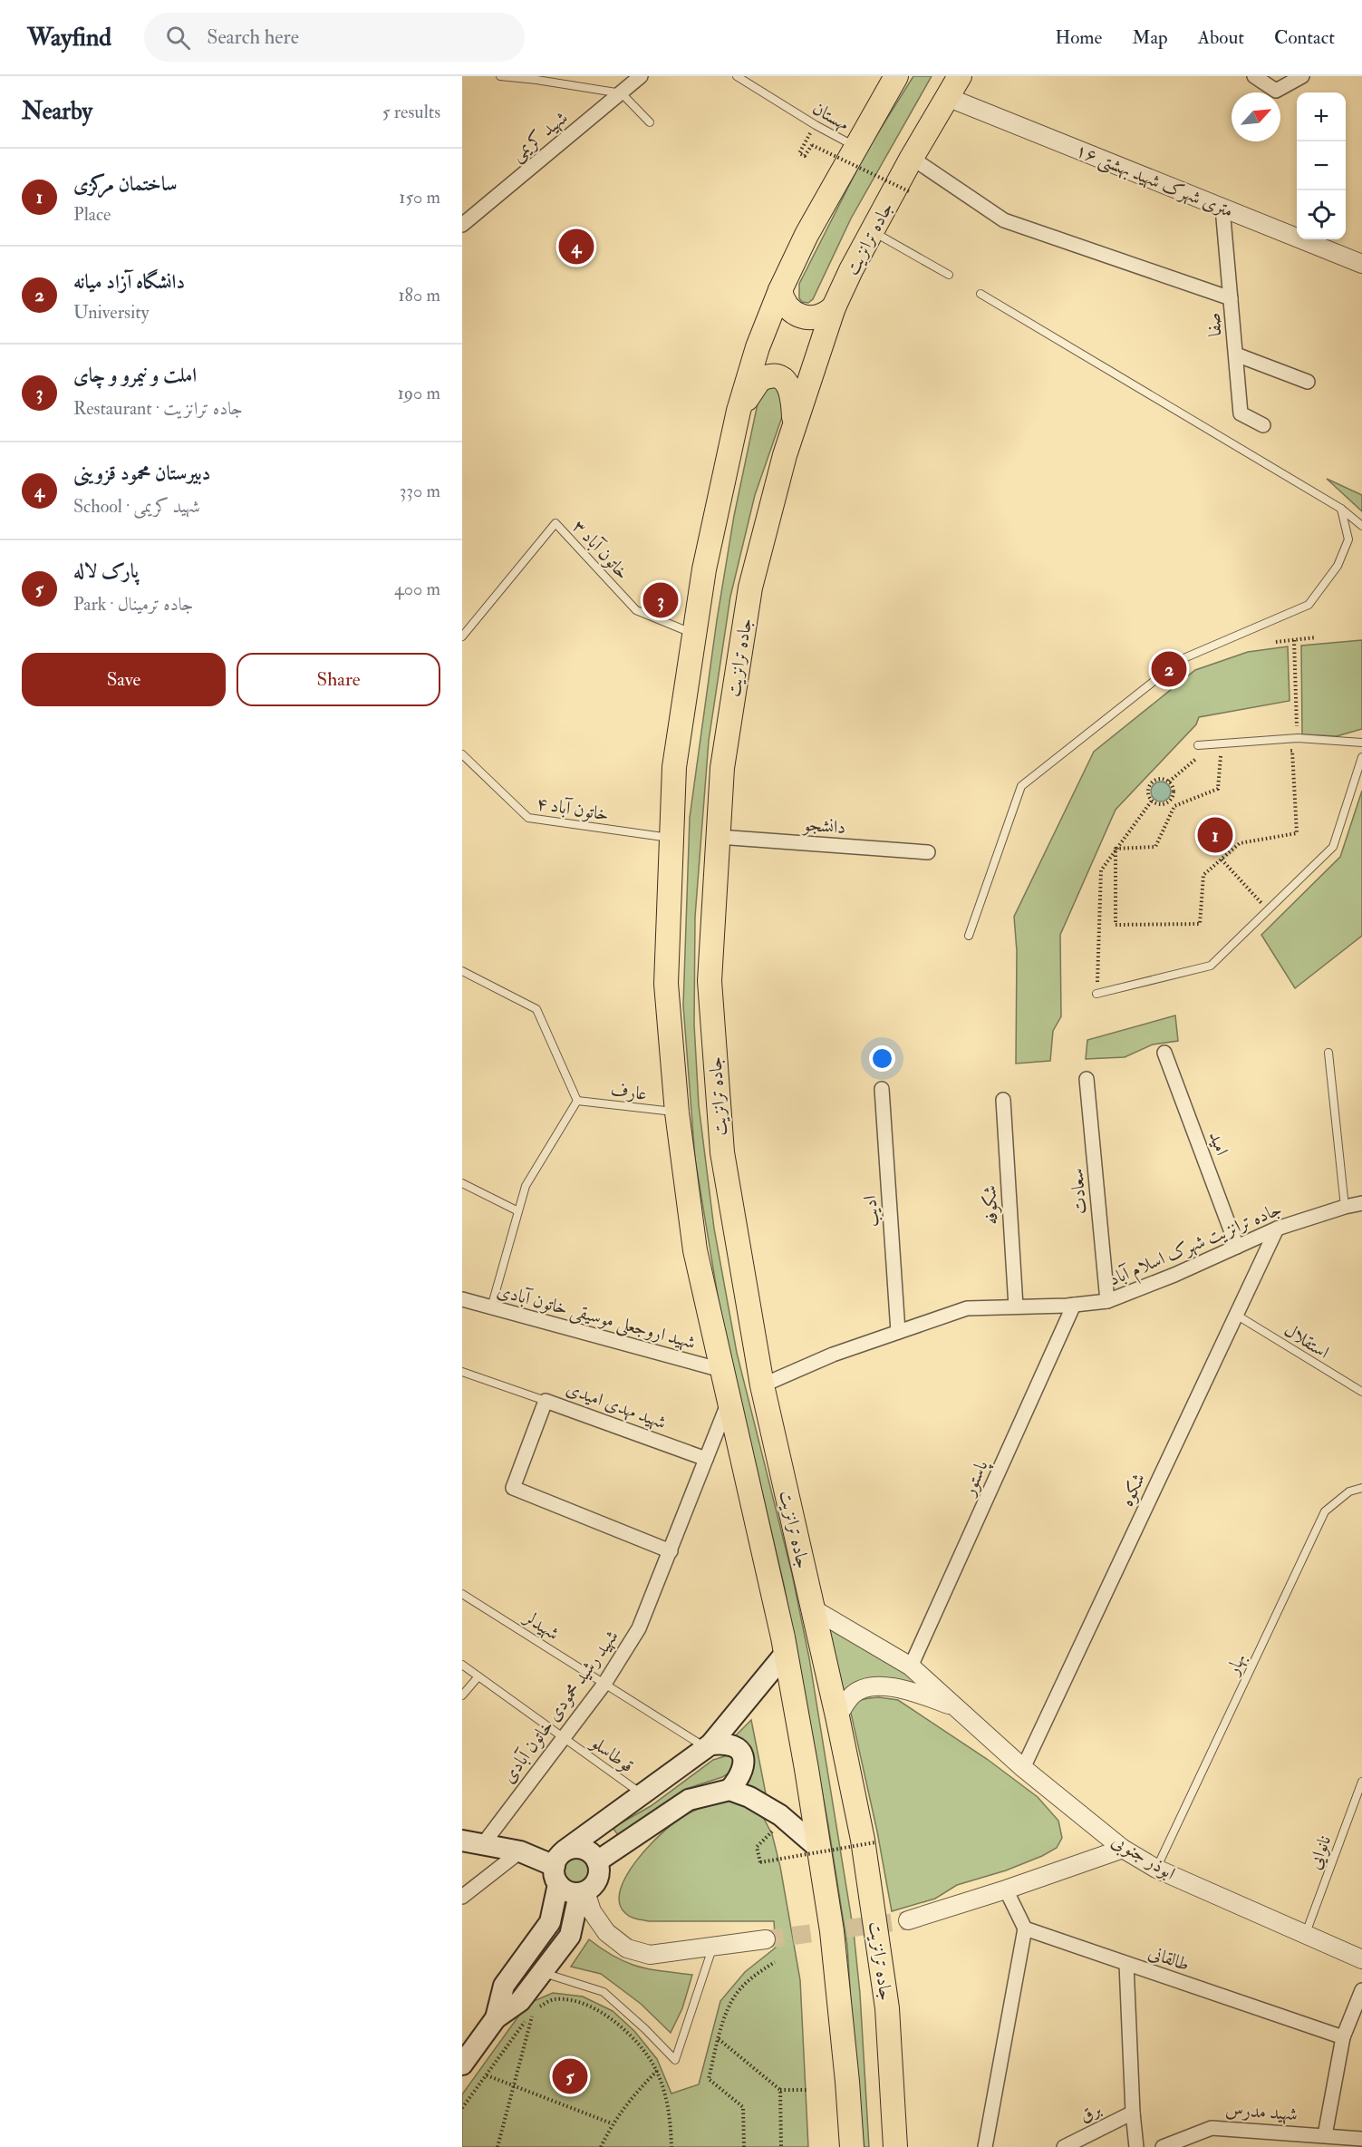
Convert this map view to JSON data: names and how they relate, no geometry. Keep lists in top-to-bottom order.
{
  "streets": {
    "main road": ["جاده ترانزیت"],
    "street": [
      "شهید کریمی",
      "۱۶ متری شهرک شهيد بهشتی",
      "صفا",
      "دانشجو",
      "امید",
      "سعادت",
      "شکوفه",
      "ادیب",
      "جاده ترانزیت شهرک اسلام آباد",
      "شهید اروجعلی موسیقی خاتون آبادی",
      "شهید مهدی امیدی",
      "پاستور",
      "شکوه",
      "شهید رشید محمودی خاتون آبادی",
      "ابوذر جنوبی",
      "طالقانی",
      "شهید مدرس",
      "برق"
    ],
    "lane": [
      "مهستان",
      "خاتون آباد ۳",
      "خاتون آباد ۴",
      "عارف",
      "استقلال",
      "شهیدلر",
      "بهار",
      "قوطاسلو",
      "نانوایی"
    ]
  },
  "crossings": [
    ["مهستان", "جاده ترانزیت"],
    ["۱۶ متری شهرک شهيد بهشتی", "جاده ترانزیت"],
    ["۱۶ متری شهرک شهيد بهشتی", "صفا"],
    ["جاده ترانزیت", "خاتون آباد ۳"],
    ["جاده ترانزیت", "خاتون آباد ۴"],
    ["جاده ترانزیت", "دانشجو"],
    ["جاده ترانزیت", "عارف"],
    ["جاده ترانزیت", "جاده ترانزیت شهرک اسلام آباد"],
    ["جاده ترانزیت", "شهید اروجعلی موسیقی خاتون آبادی"],
    ["جاده ترانزیت", "شهید رشید محمودی خاتون آبادی"],
    ["جاده ترانزیت", "ابوذر جنوبی"],
    ["امید", "جاده ترانزیت شهرک اسلام آباد"],
    ["سعادت", "جاده ترانزیت شهرک اسلام آباد"],
    ["شکوفه", "جاده ترانزیت شهرک اسلام آباد"],
    ["ادیب", "جاده ترانزیت شهرک اسلام آباد"],
    ["جاده ترانزیت شهرک اسلام آباد", "پاستور"],
    ["جاده ترانزیت شهرک اسلام آباد", "شکوه"],
    ["استقلال", "شکوه"],
    ["شهید مهدی امیدی", "شهید رشید محمودی خاتون آبادی"],
    ["پاستور", "ابوذر جنوبی"],
    ["شکوه", "ابوذر جنوبی"],
    ["شهیدلر", "شهید رشید محمودی خاتون آبادی"],
    ["بهار", "ابوذر جنوبی"],
    ["شهید رشید محمودی خاتون آبادی", "قوطاسلو"],
    ["نانوایی", "ابوذر جنوبی"]
  ],
  "north": "top right",
  "page": {
    "header": "Wayfind",
    "search": "Search here",
    "nav": [
      "Home",
      "Map",
      "About",
      "Contact"
    ],
    "heading": ["Nearby", "5 results"],
    "map_buttons": ["+", "−"],
    "list": [
      {
        "mark": "1",
        "name": "ساختمان مرکزی",
        "note": "Place",
        "value": "150 m"
      },
      {
        "mark": "2",
        "name": "دانشگاه آزاد میانه",
        "note": "University",
        "value": "180 m"
      },
      {
        "mark": "3",
        "name": "املت و نیمرو و چای",
        "note": "Restaurant · جاده ترانزیت",
        "value": "190 m"
      },
      {
        "mark": "4",
        "name": "دبیرستان محمود قزوینی",
        "note": "School · شهید کریمی",
        "value": "330 m"
      },
      {
        "mark": "5",
        "name": "پارک لاله",
        "note": "Park · جاده ترمینال",
        "value": "400 m"
      }
    ],
    "pins": [
      "4",
      "3",
      "2",
      "1",
      "5"
    ],
    "buttons": ["Save", "Share"]
  }
}
